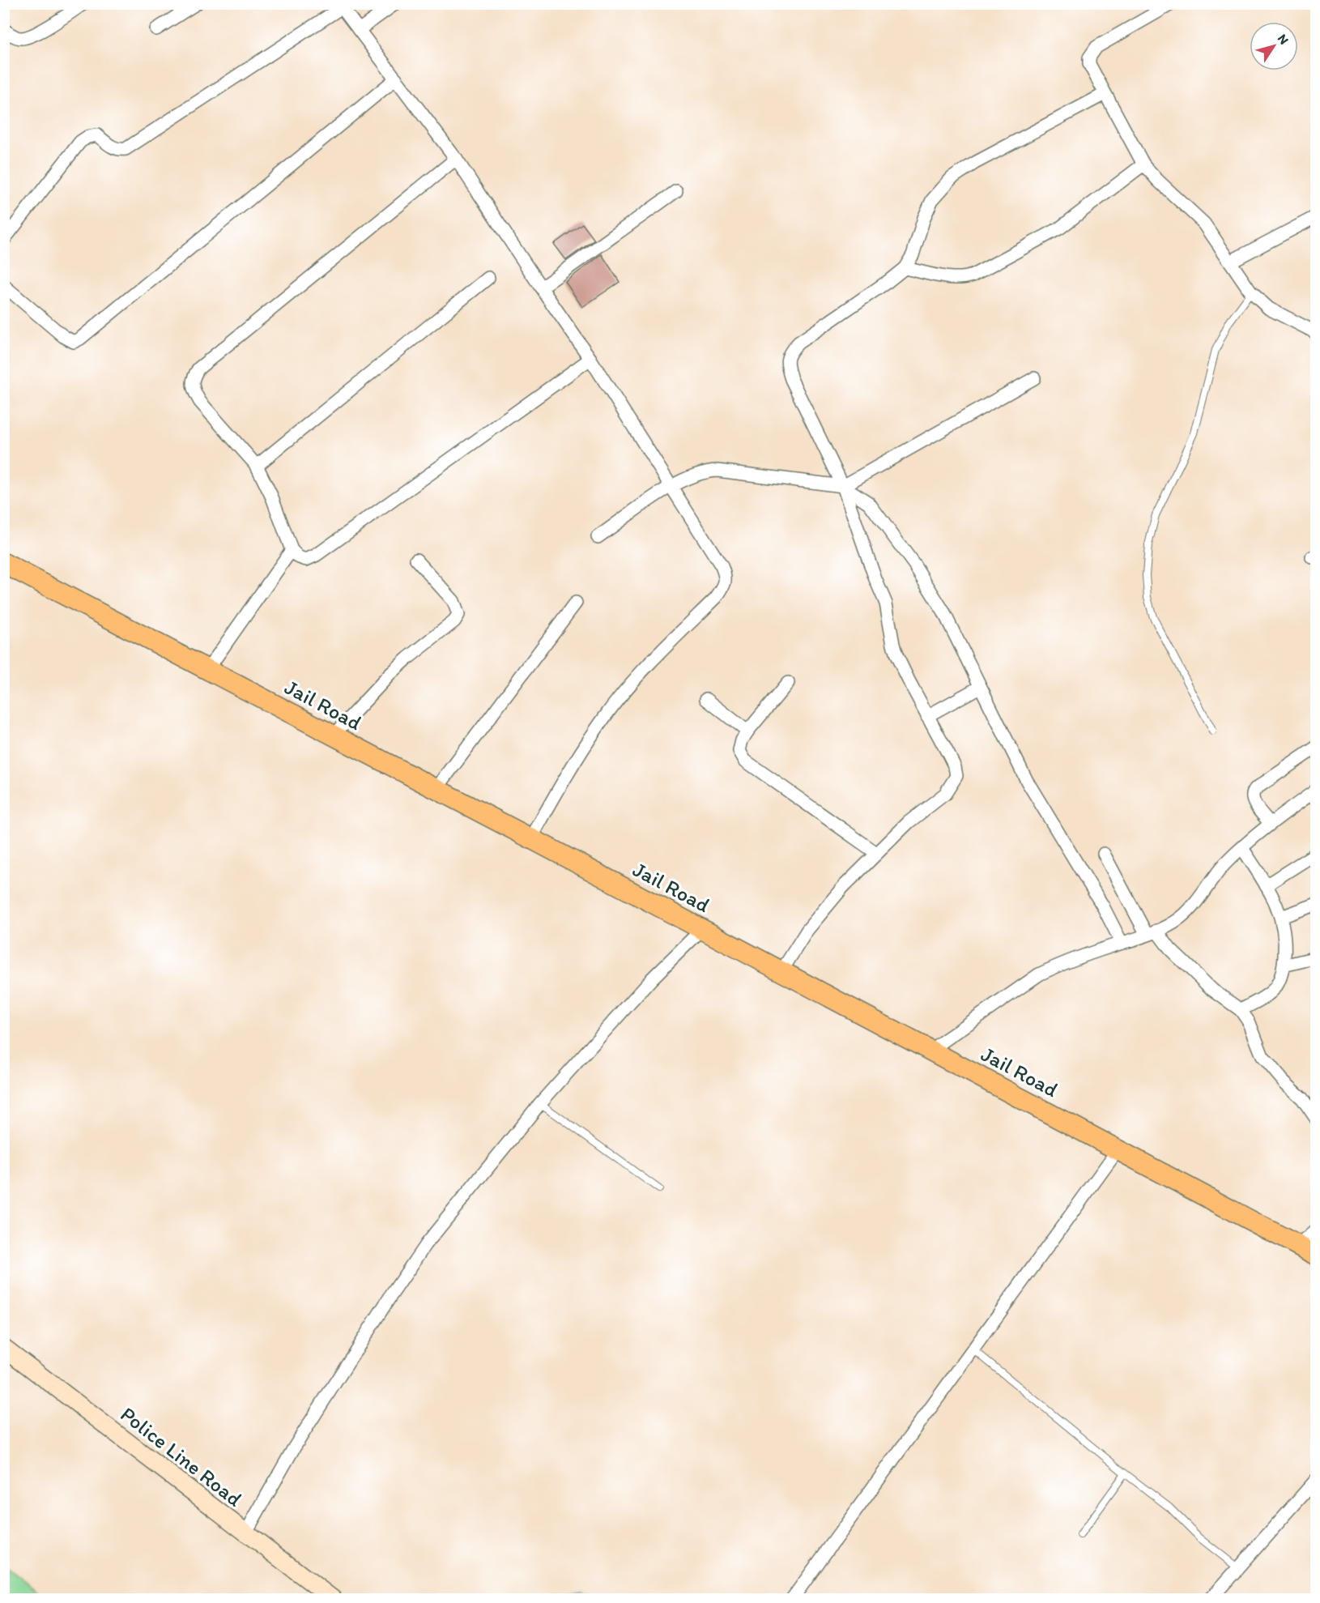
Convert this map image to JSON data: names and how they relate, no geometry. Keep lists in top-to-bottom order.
{
  "streets": {
    "main road": ["Jail Road"],
    "street": ["Police Line Road"]
  },
  "north": "top right"
}
